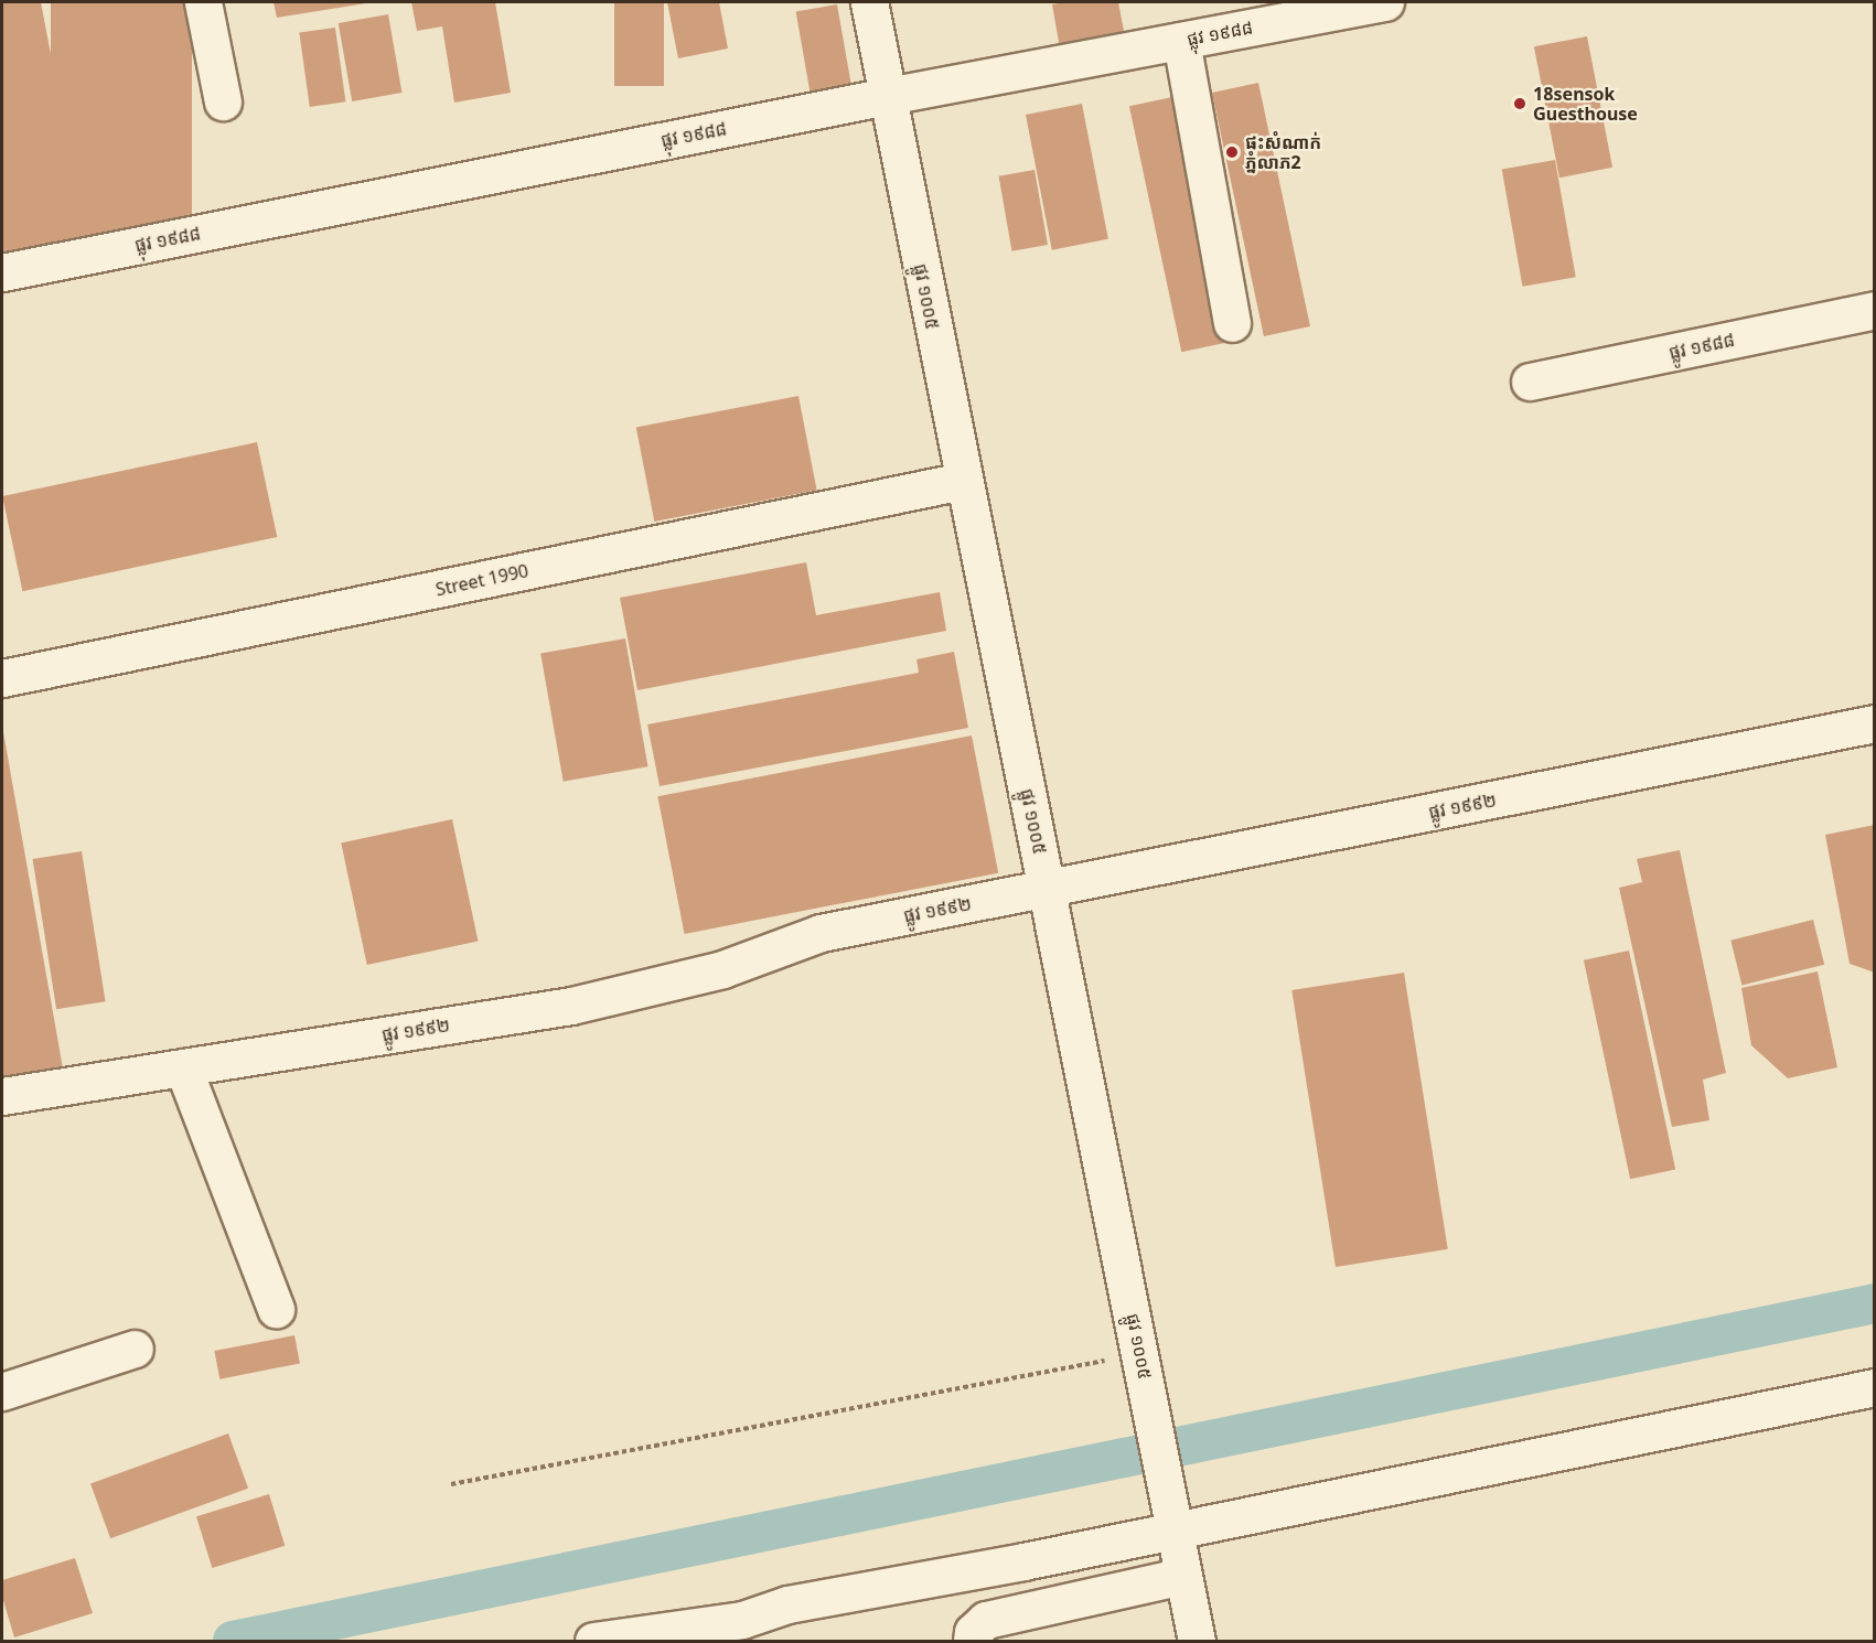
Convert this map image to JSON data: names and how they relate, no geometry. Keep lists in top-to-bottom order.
{
  "streets": {
    "street": [
      "ផ្លុវ ១៩៨៨",
      "ផ្លូវ ១០០៥",
      "ផ្លូវ ១៩៨៨",
      "Street 1990",
      "ផ្លូវ ១៩៩២"
    ]
  },
  "crossings": [
    ["ផ្លុវ ១៩៨៨", "ផ្លូវ ១០០៥"],
    ["ផ្លូវ ១០០៥", "Street 1990"],
    ["ផ្លូវ ១០០៥", "ផ្លូវ ១៩៩២"]
  ],
  "places": ["18sensok Guesthouse", "ផ្ទះសំណាក់ ភ្នំលាភ2"]
}
